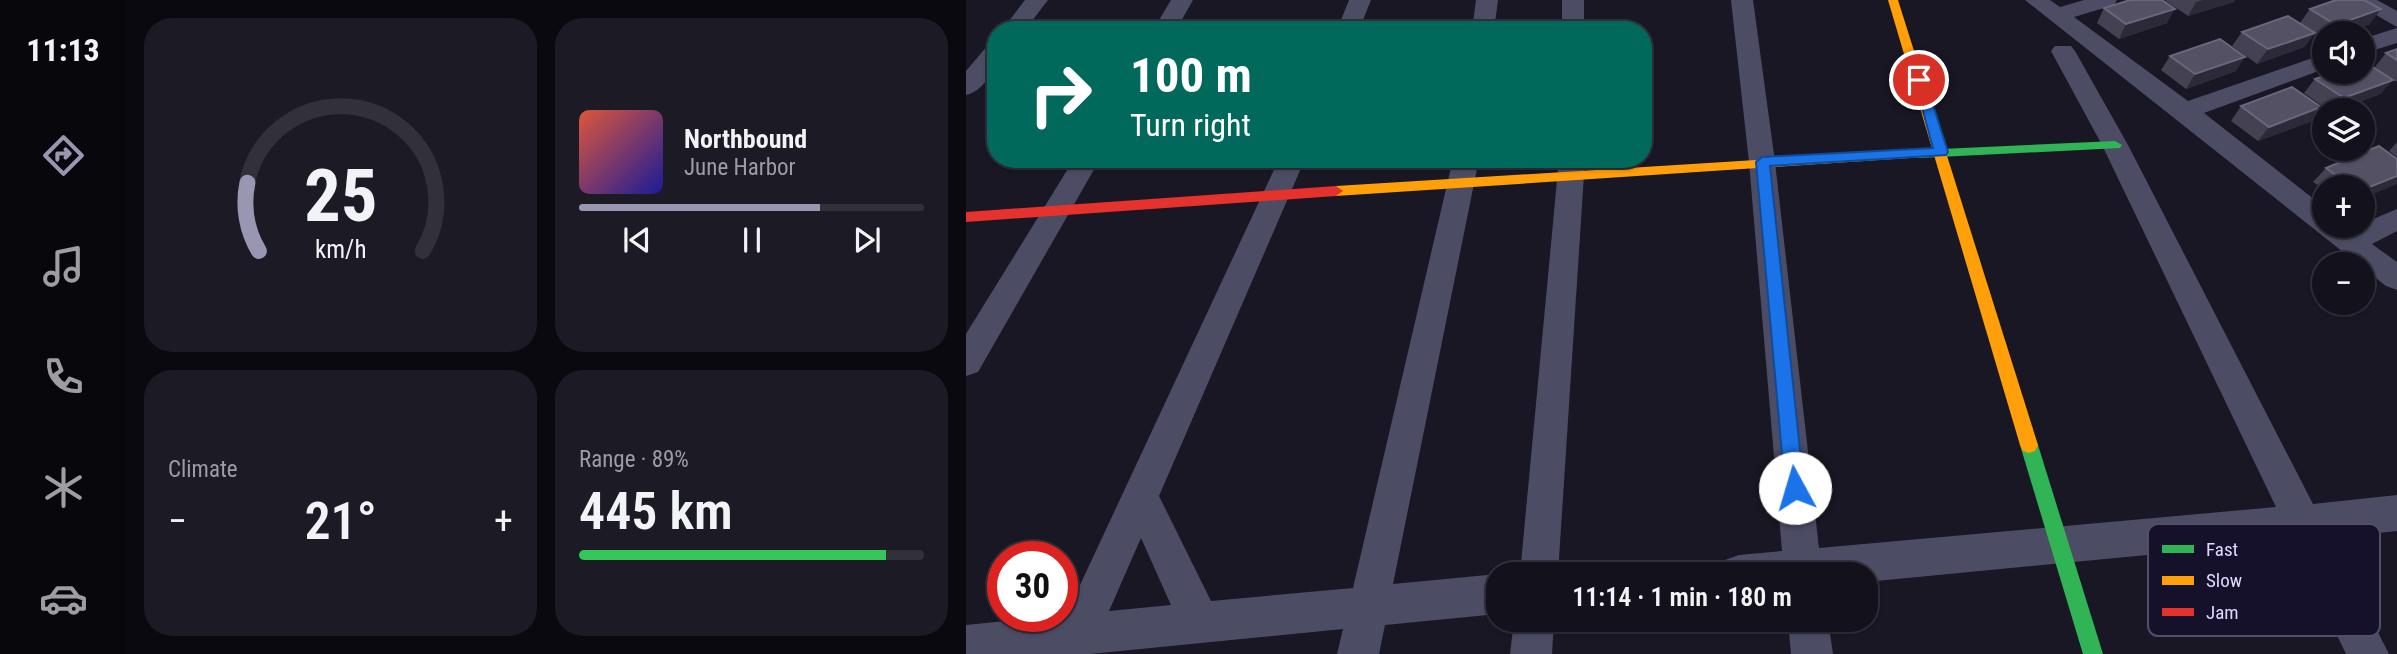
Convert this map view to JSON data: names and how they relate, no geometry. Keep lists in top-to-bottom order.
{
  "legend": ["Fast", "Slow", "Jam"],
  "page": {
    "tabs": "11:13",
    "map_buttons": ["+", "−"],
    "turn": ["100 m", "Turn right"],
    "song": ["Northbound", "June Harbor"],
    "tile": [
      "Climate",
      ["Range · 89%", "445 km"]
    ],
    "heat": ["−", "21°", "+"],
    "limit": "30",
    "trip": "11:14 · 1 min · 180 m",
    "gauge": ["25", "km/h"]
  }
}
